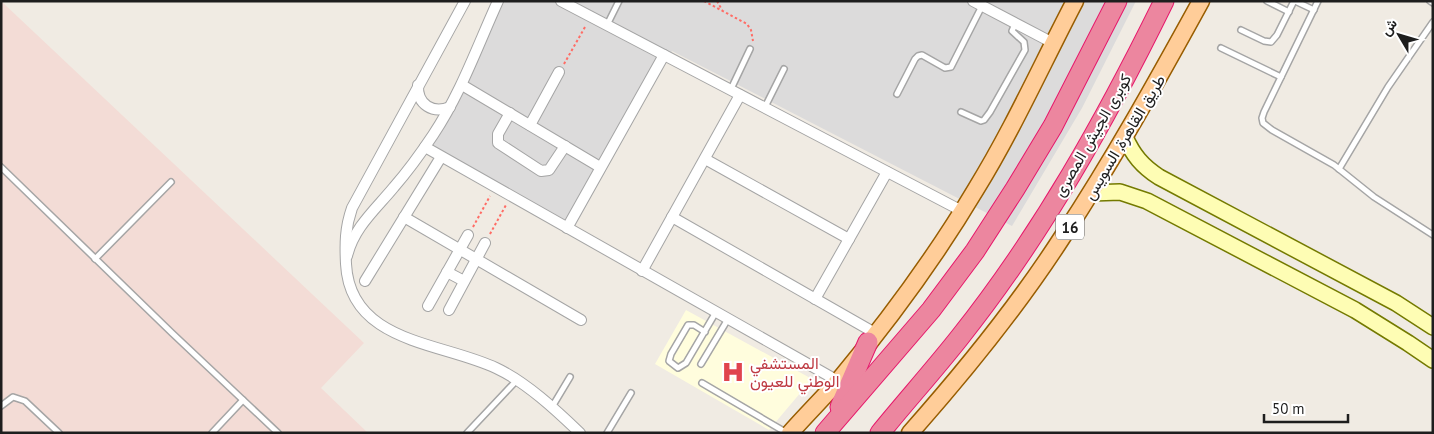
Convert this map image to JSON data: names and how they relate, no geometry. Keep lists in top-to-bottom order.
{
  "streets": {
    "highway": ["كوبرى الجيش المصرى", "16"],
    "main road": ["طريق القاهرة, السويس"]
  },
  "places": {
    "hospital": ["المستشفي الوطني للعيون"]
  },
  "scale_bar": "50 m",
  "north": "top left"
}
